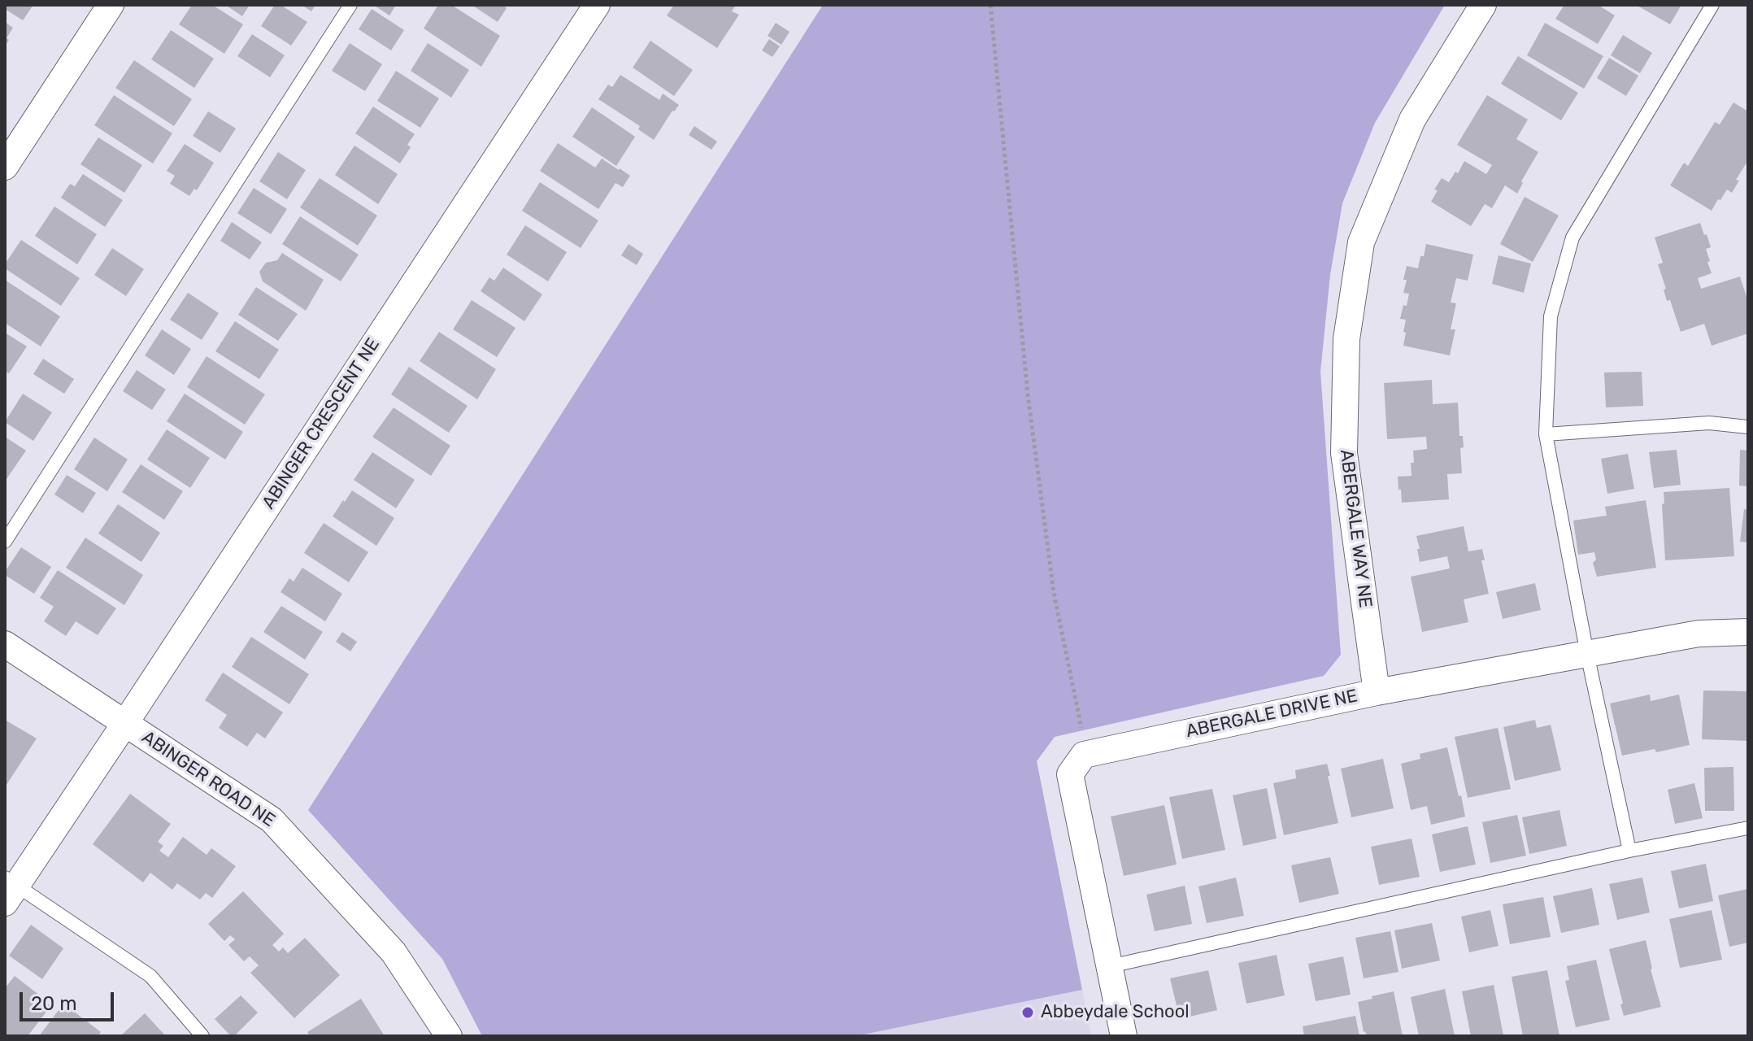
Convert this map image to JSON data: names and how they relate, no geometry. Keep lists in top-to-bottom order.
{
  "streets": {
    "street": [
      "ABINGER CRESCENT NE",
      "ABERGALE WAY NE",
      "ABERGALE DRIVE NE",
      "ABINGER ROAD NE"
    ]
  },
  "crossings": [
    ["ABINGER CRESCENT NE", "ABINGER ROAD NE"],
    ["ABERGALE WAY NE", "ABERGALE DRIVE NE"]
  ],
  "places": ["Abbeydale School"],
  "scale_bar": "20 m"
}
